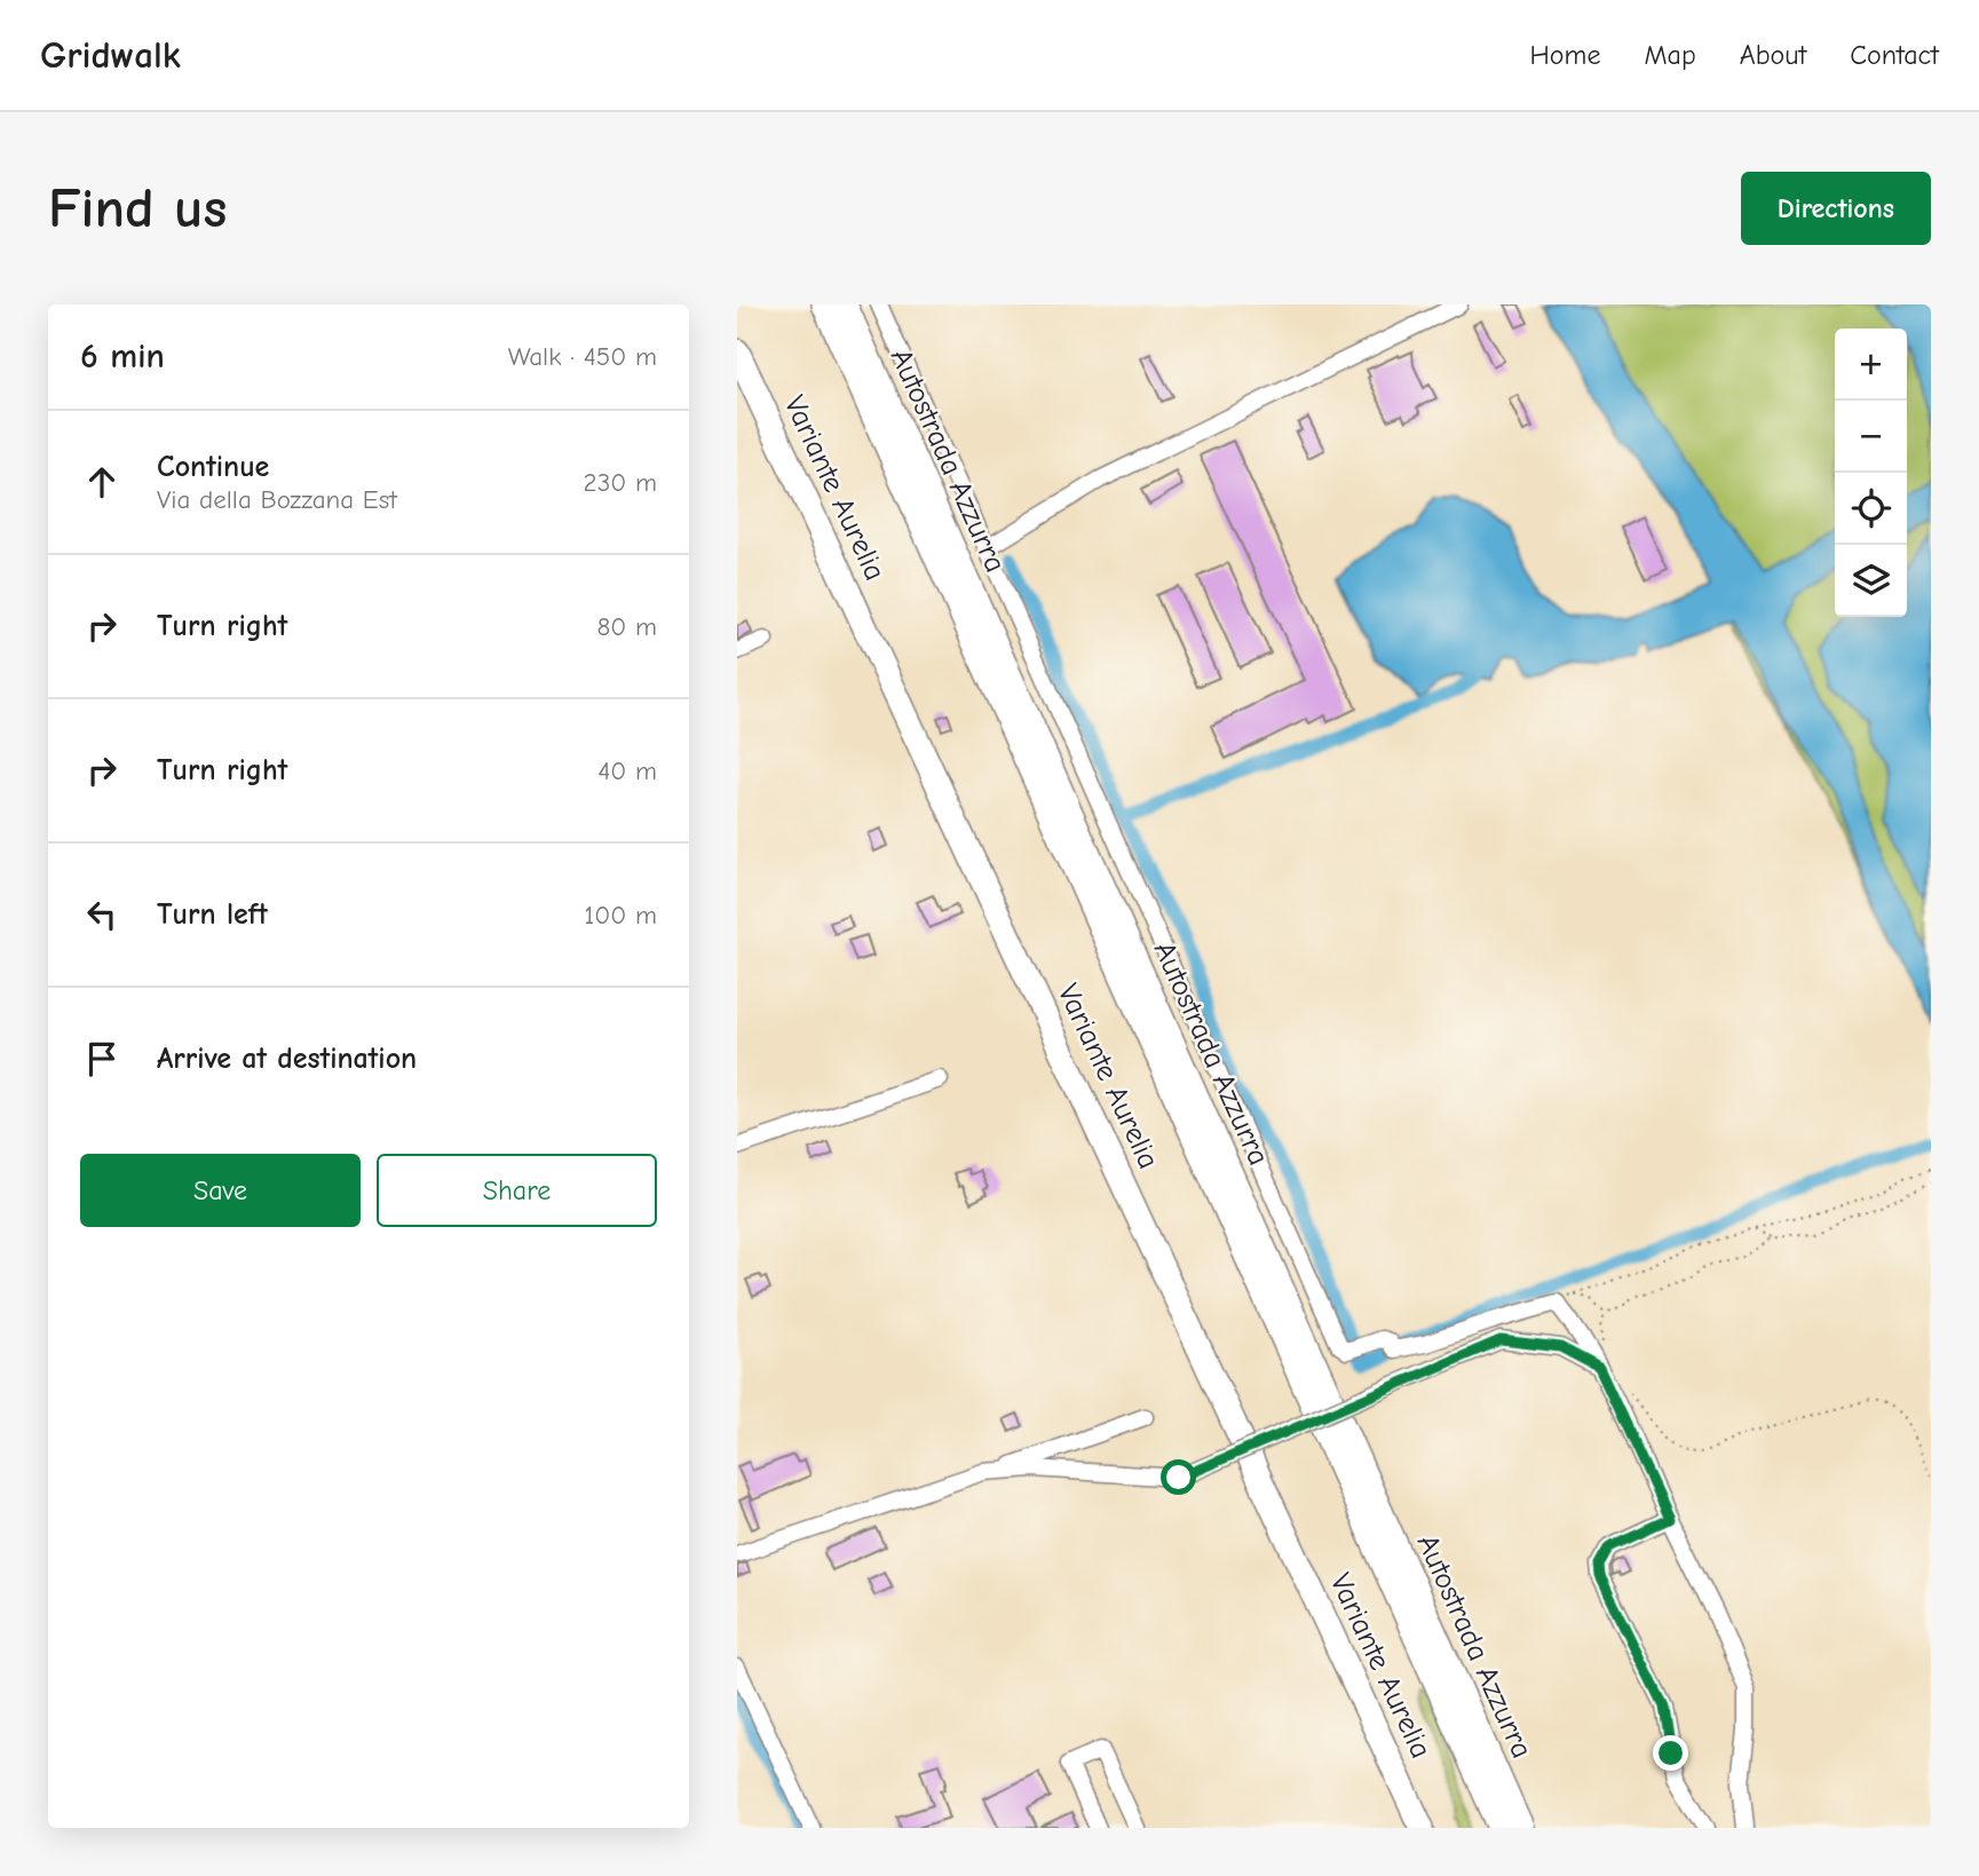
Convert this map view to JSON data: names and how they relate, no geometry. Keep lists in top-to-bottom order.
{
  "streets": {
    "highway": ["Autostrada Azzurra", "Variante Aurelia"]
  },
  "page": {
    "header": "Gridwalk",
    "nav": [
      "Home",
      "Map",
      "About",
      "Contact"
    ],
    "buttons": [
      "Directions",
      ["Save", "Share"]
    ],
    "title": "Find us",
    "heading": ["6 min", "Walk · 450 m"],
    "map_buttons": ["+", "−"],
    "list": [
      ["Continue", "Via della Bozzana Est", "230 m"],
      ["Turn right", "80 m"],
      ["Turn right", "40 m"],
      ["Turn left", "100 m"],
      "Arrive at destination"
    ]
  }
}
